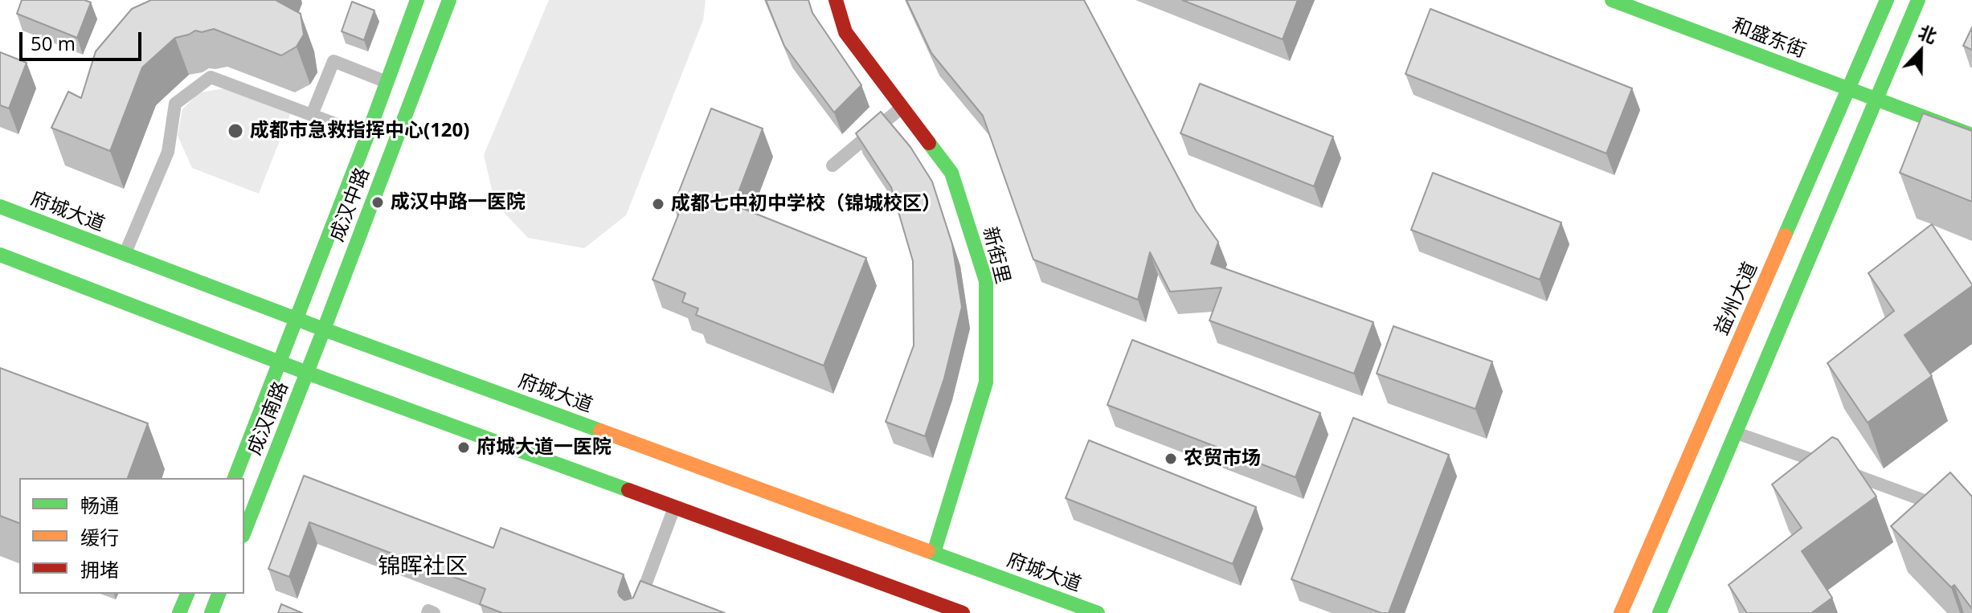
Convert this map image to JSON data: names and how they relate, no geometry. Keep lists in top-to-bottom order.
{
  "streets": {
    "main road": [
      "和盛东街",
      "成汉中路",
      "府城大道",
      "新街里",
      "益州大道",
      "成汉南路"
    ]
  },
  "crossings": [
    ["和盛东街", "益州大道"],
    ["成汉中路", "府城大道"],
    ["成汉中路", "成汉南路"],
    ["府城大道", "新街里"]
  ],
  "districts": ["锦晖社区"],
  "places": [
    "成都市急救指挥中心(120)",
    "成汉中路一医院",
    "成都七中初中学校（锦城校区）",
    "府城大道一医院",
    "农贸市场"
  ],
  "legend": ["畅通", "缓行", "拥堵"],
  "scale_bar": "50 m",
  "north": "top"
}
